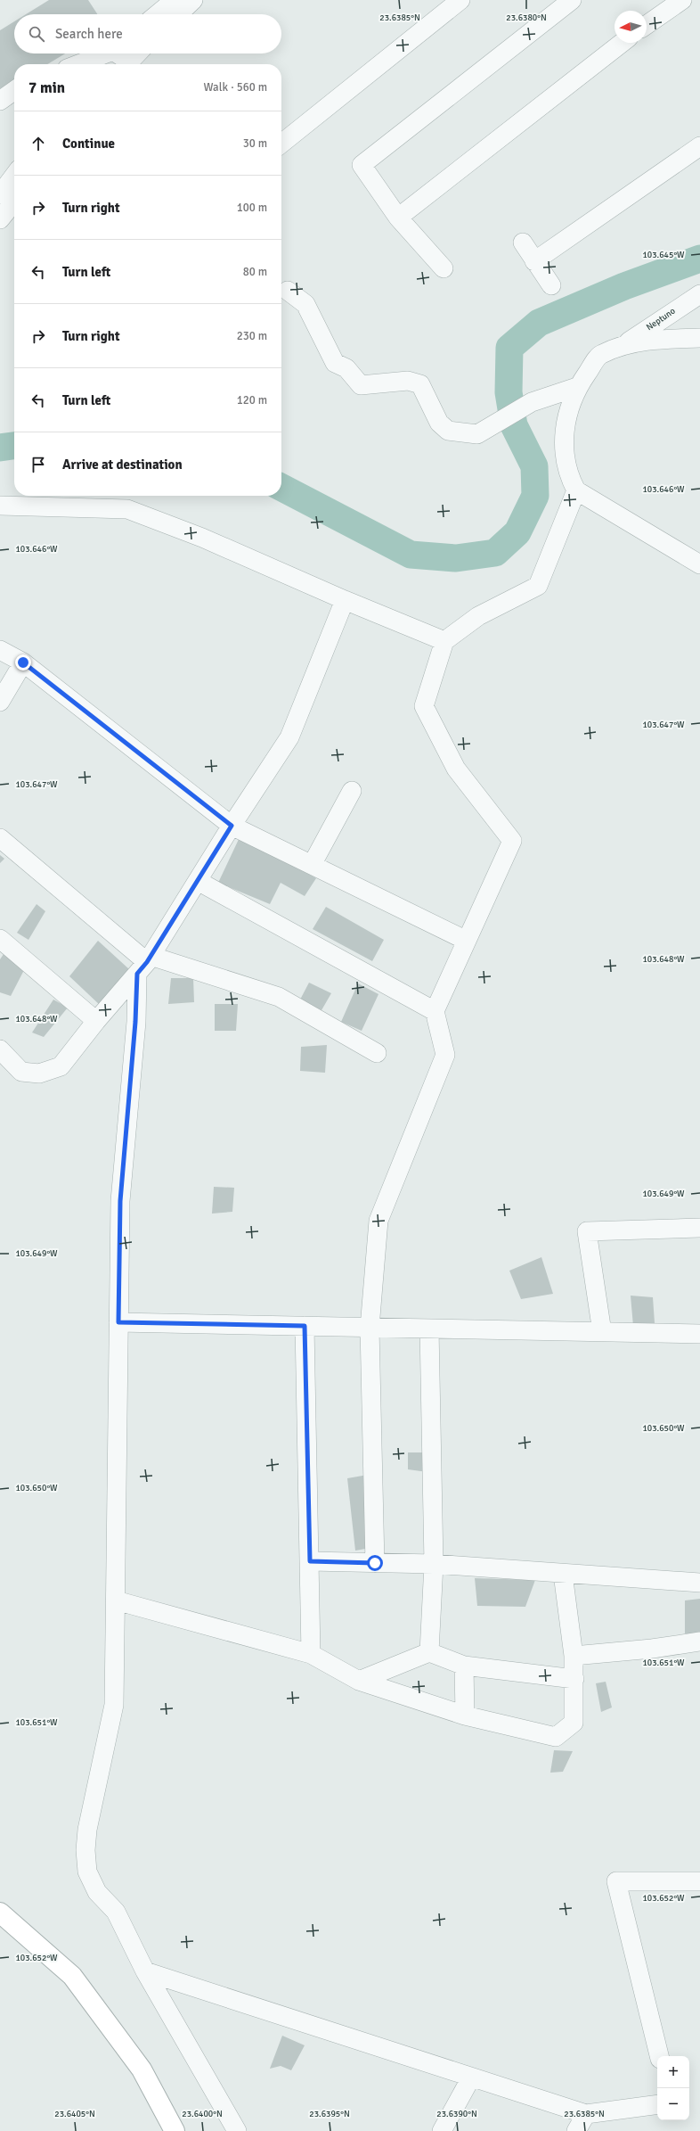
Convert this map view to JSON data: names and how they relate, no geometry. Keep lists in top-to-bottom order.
{
  "streets": {
    "street": ["Neptuno"]
  },
  "north": "left",
  "page": {
    "search": "Search here",
    "heading": ["7 min", "Walk · 560 m"],
    "list": [
      ["Continue", "30 m"],
      ["Turn right", "100 m"],
      ["Turn left", "80 m"],
      ["Turn right", "230 m"],
      ["Turn left", "120 m"],
      "Arrive at destination"
    ],
    "map_buttons": ["+", "−"]
  },
  "coordinates": [
    "23.6385°N",
    "23.6380°N",
    "103.645°W",
    "103.646°W",
    "103.647°W",
    "103.648°W",
    "103.649°W",
    "103.650°W",
    "103.651°W",
    "103.652°W",
    "23.6405°N",
    "23.6400°N",
    "23.6395°N",
    "23.6390°N"
  ]
}
